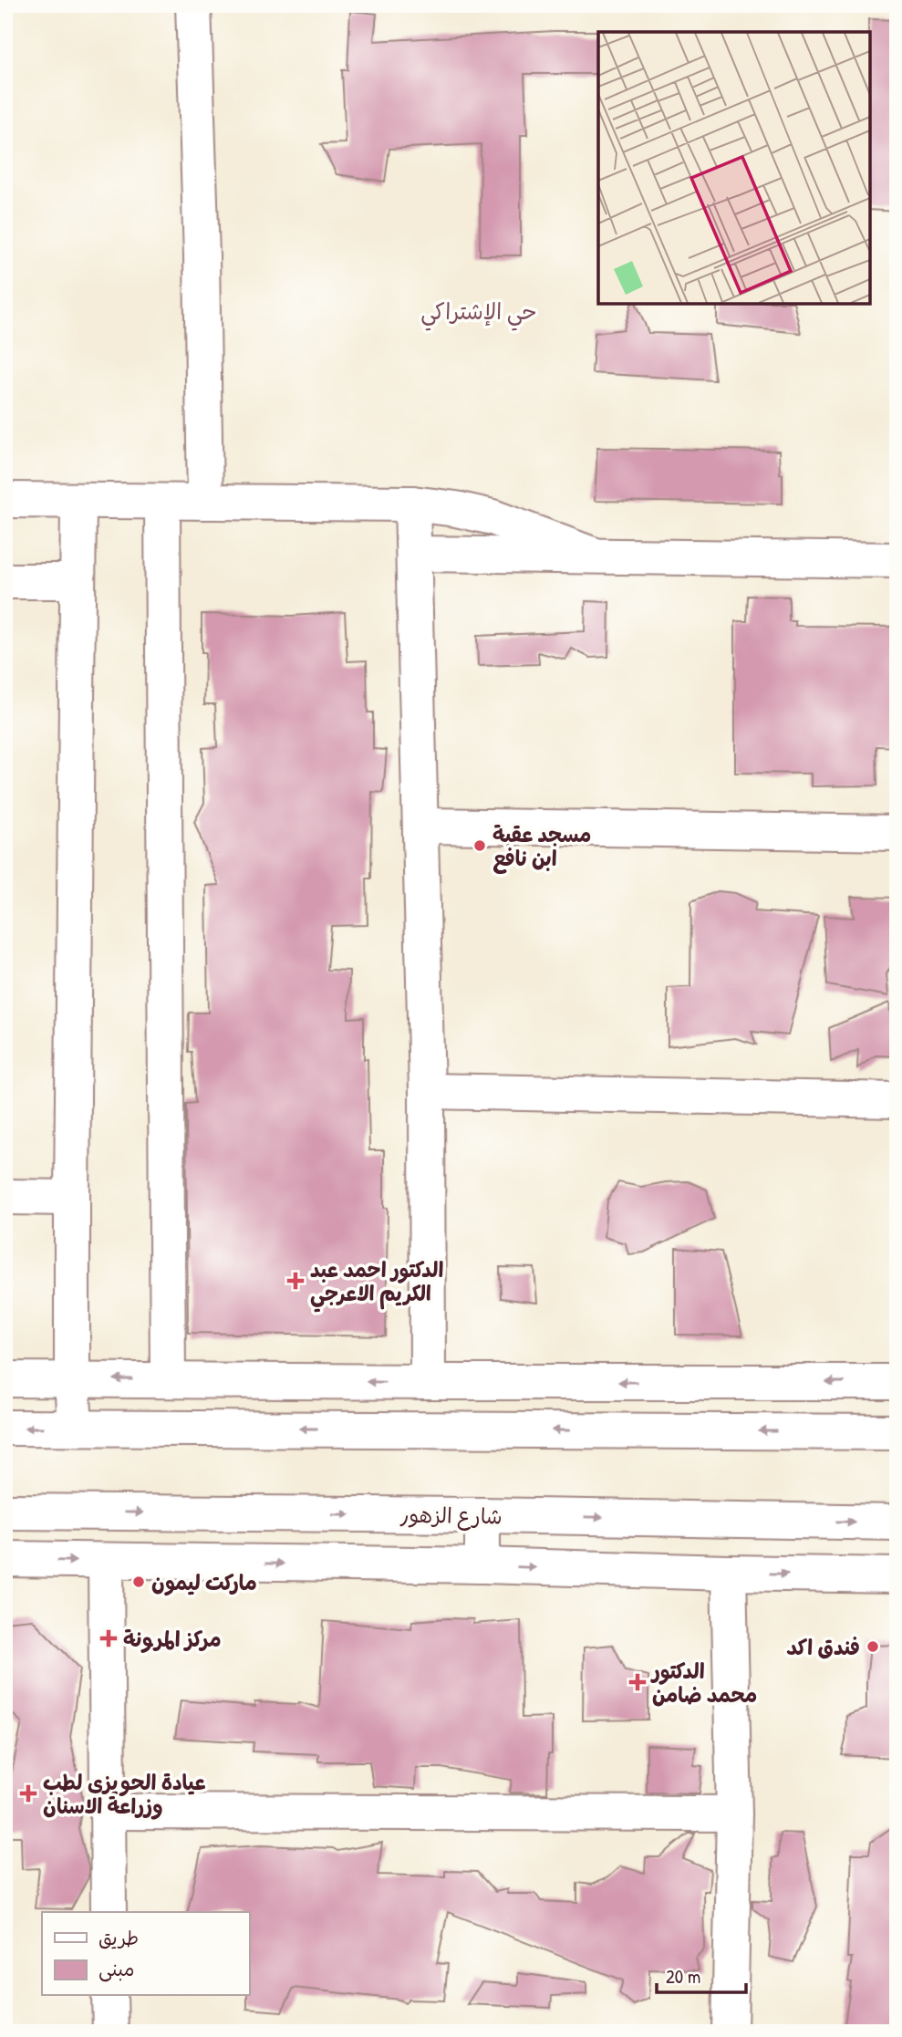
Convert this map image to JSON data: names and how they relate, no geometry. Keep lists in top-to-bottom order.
{
  "streets": {
    "street": ["شارع الزهور"]
  },
  "districts": ["حي الإشتراكي"],
  "places": {
    "other": ["مسجد عقبة ابن نافع", "ماركت ليمون", "فندق اكد"],
    "health": [
      "الدكتور احمد عبد الكريم الاعرجي",
      "مركز المرونة",
      "الدكتور محمد ضامن",
      "عيادة الحويزي لطب وزراعة الاسنان"
    ]
  },
  "legend": ["طريق", "مبنى"],
  "scale_bar": "20 m"
}
